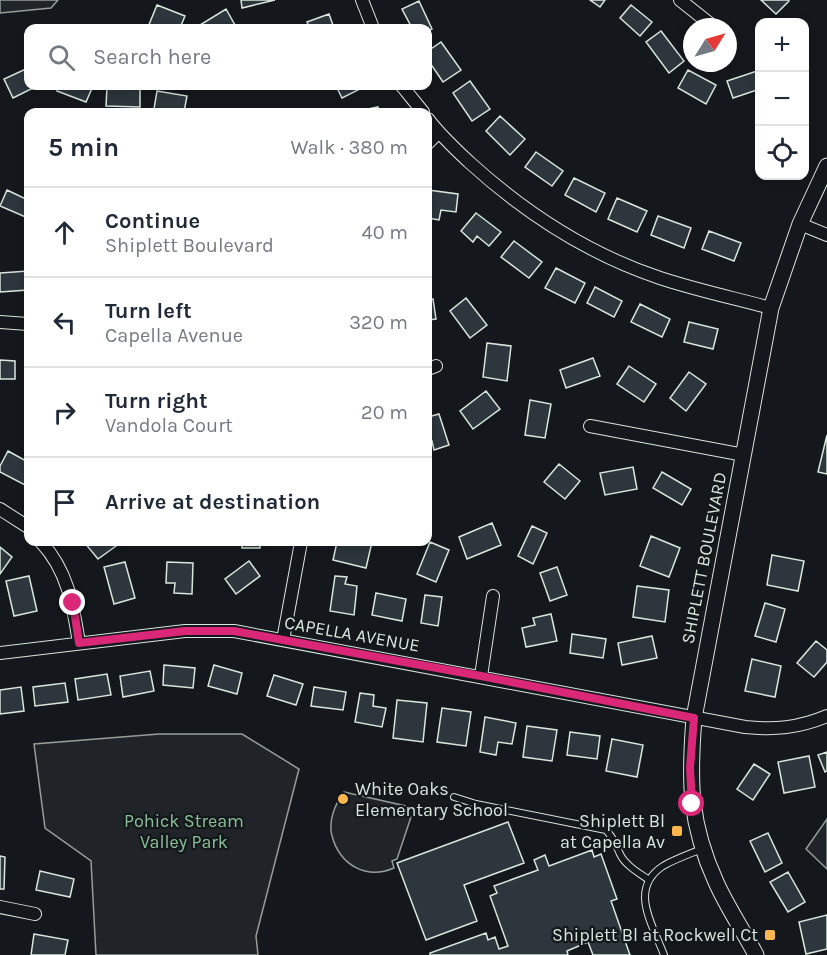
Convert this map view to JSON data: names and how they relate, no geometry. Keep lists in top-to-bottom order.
{
  "streets": {
    "street": ["SHIPLETT BOULEVARD", "CAPELLA AVENUE"]
  },
  "crossings": [
    ["SHIPLETT BOULEVARD", "CAPELLA AVENUE"]
  ],
  "parks": ["Pohick Stream Valley Park"],
  "places": {
    "other": ["White Oaks Elementary School"],
    "transit": ["Shiplett Bl at Capella Av", "Shiplett Bl at Rockwell Ct"]
  },
  "north": "top right",
  "page": {
    "map_buttons": ["+", "−"],
    "search": "Search here",
    "heading": ["5 min", "Walk · 380 m"],
    "list": [
      ["Continue", "Shiplett Boulevard", "40 m"],
      ["Turn left", "Capella Avenue", "320 m"],
      ["Turn right", "Vandola Court", "20 m"],
      "Arrive at destination"
    ]
  }
}
